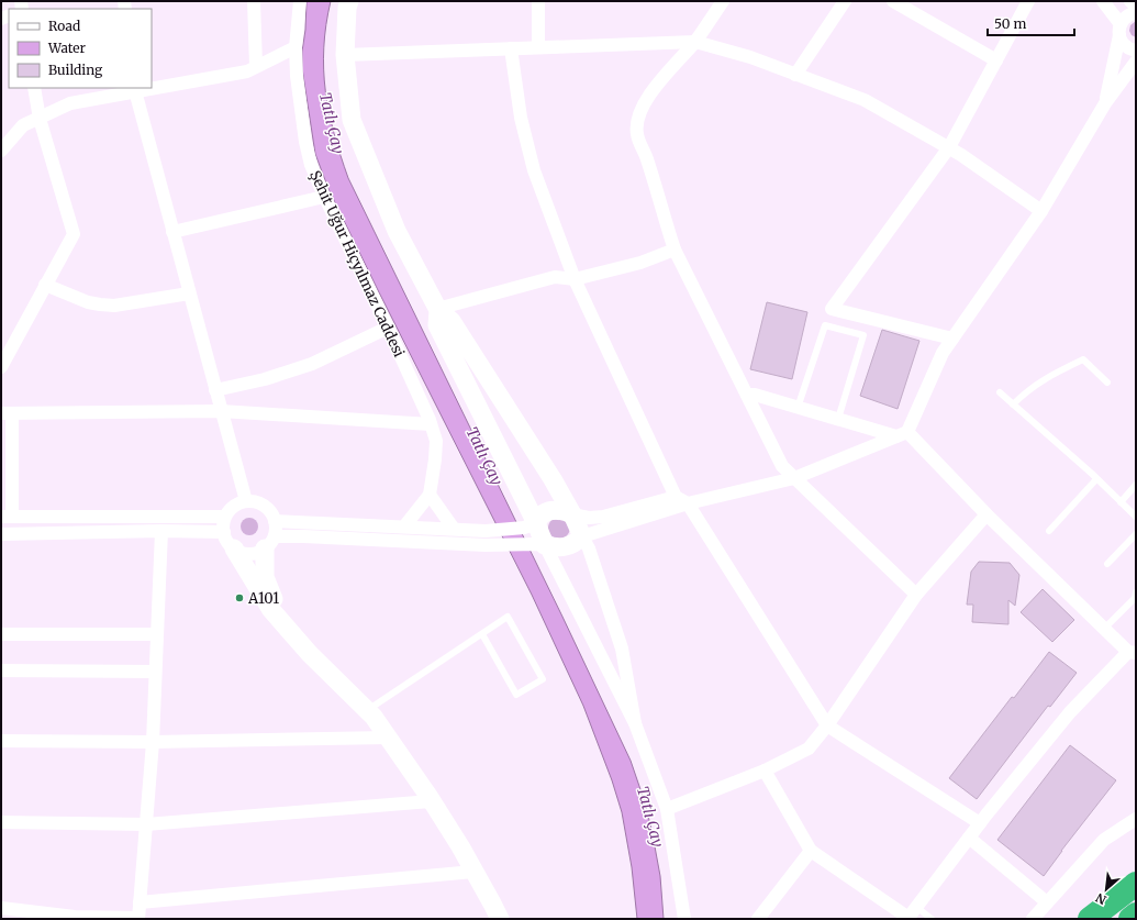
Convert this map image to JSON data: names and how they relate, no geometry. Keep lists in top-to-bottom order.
{
  "streets": {
    "street": ["Şehit Uğur Hiçyılmaz Caddesi"]
  },
  "water": ["Tatlı Çay"],
  "places": ["A101"],
  "legend": ["Road", "Water", "Building"],
  "scale_bar": "50 m",
  "north": "bottom left"
}
